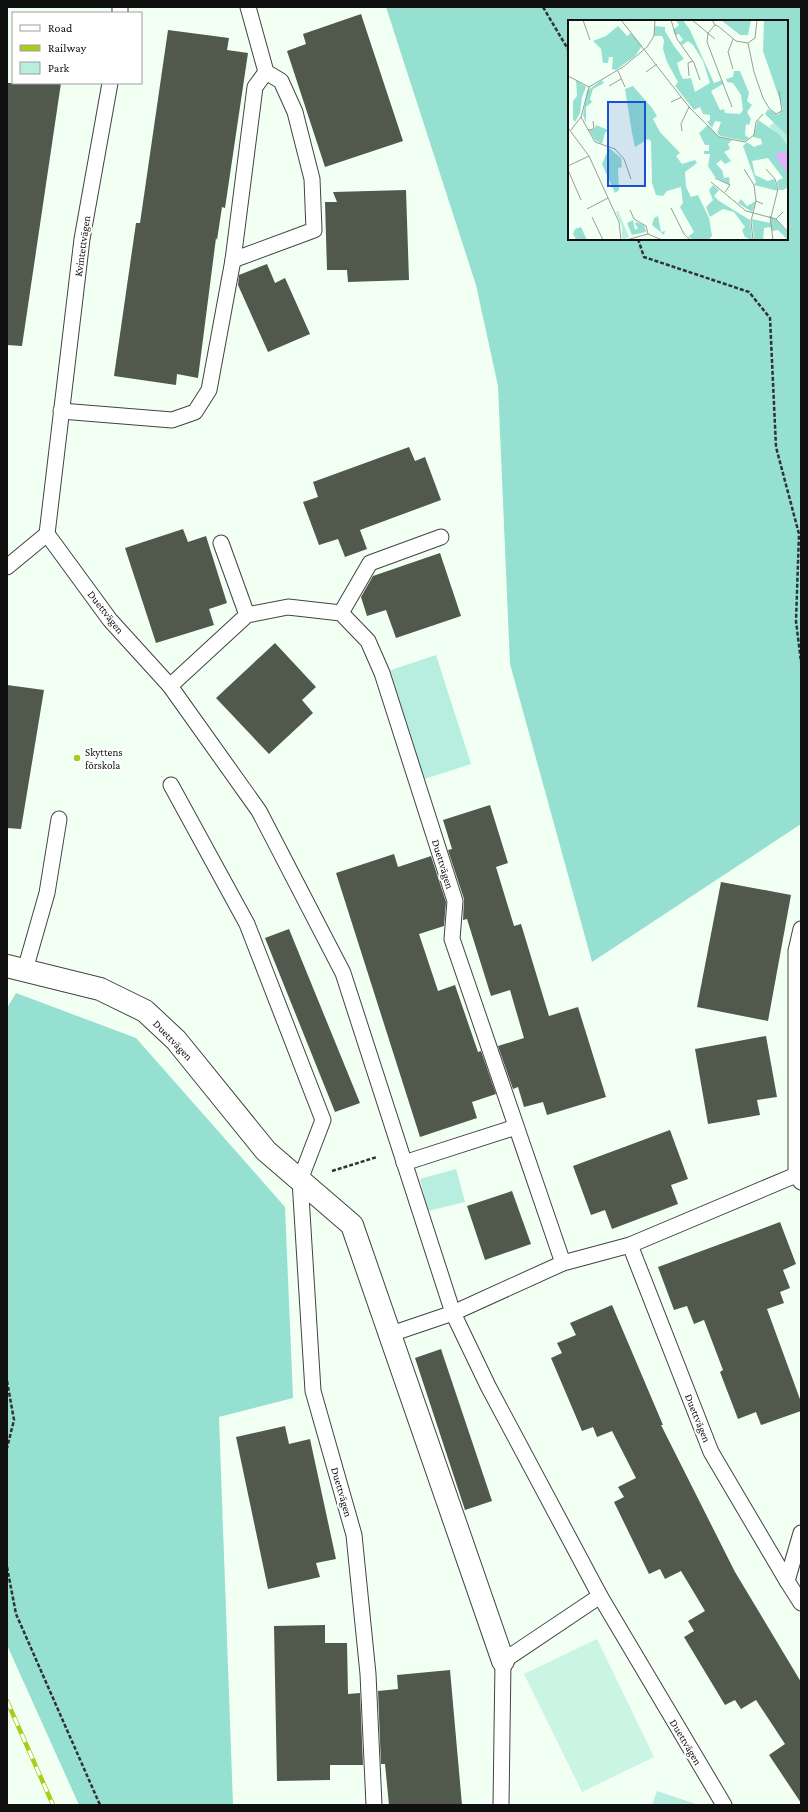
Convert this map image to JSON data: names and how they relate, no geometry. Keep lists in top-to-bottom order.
{
  "streets": {
    "street": ["Duettvägen"],
    "lane": ["Kvintettvägen"]
  },
  "crossings": [
    ["Kvintettvägen", "Duettvägen"]
  ],
  "places": ["Skyttens förskola"],
  "legend": ["Road", "Railway", "Park"]
}
